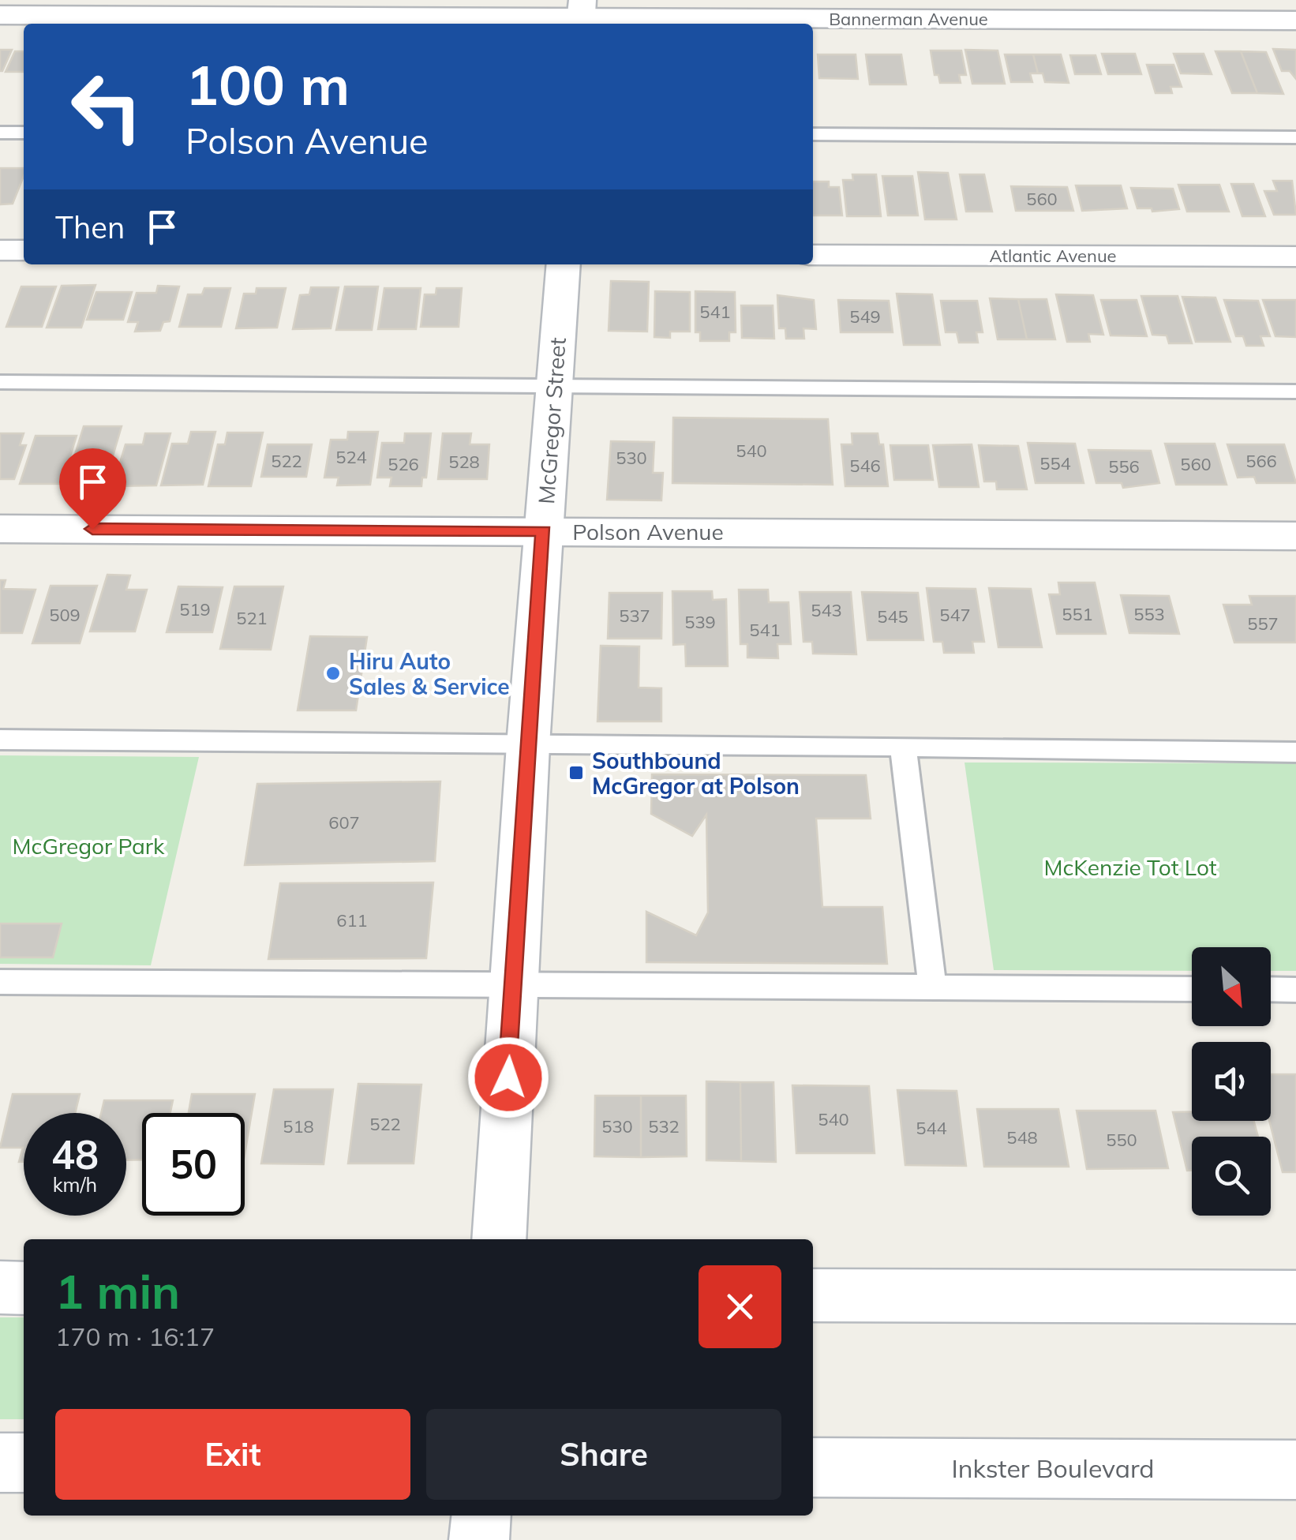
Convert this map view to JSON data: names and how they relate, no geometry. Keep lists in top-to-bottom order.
{
  "streets": {
    "street": [
      "Bannerman Avenue",
      "Atlantic Avenue",
      "McGregor Street",
      "Polson Avenue",
      "Inkster Boulevard"
    ]
  },
  "crossings": [
    ["McGregor Street", "Polson Avenue"]
  ],
  "parks": ["McGregor Park", "McKenzie Tot Lot"],
  "places": {
    "other": ["Hiru Auto Sales & Service"],
    "transit": ["Southbound McGregor at Polson"]
  },
  "house_numbers": [
    "560",
    "541",
    "549",
    "540",
    "524",
    "530",
    "522",
    "566",
    "528",
    "554",
    "526",
    "560",
    "546",
    "556",
    "519",
    "543",
    "551",
    "553",
    "509",
    "547",
    "537",
    "545",
    "521",
    "539",
    "557",
    "541",
    "607",
    "611",
    "540",
    "522",
    "518",
    "530",
    "532",
    "544",
    "548",
    "550"
  ],
  "north": "bottom right",
  "page": {
    "turn": ["100 m", "Polson Avenue"],
    "then": "Then",
    "speed": "48 km/h",
    "limit": "50",
    "heading": ["1 min", "170 m · 16:17"],
    "buttons": ["Exit", "Share"]
  }
}
